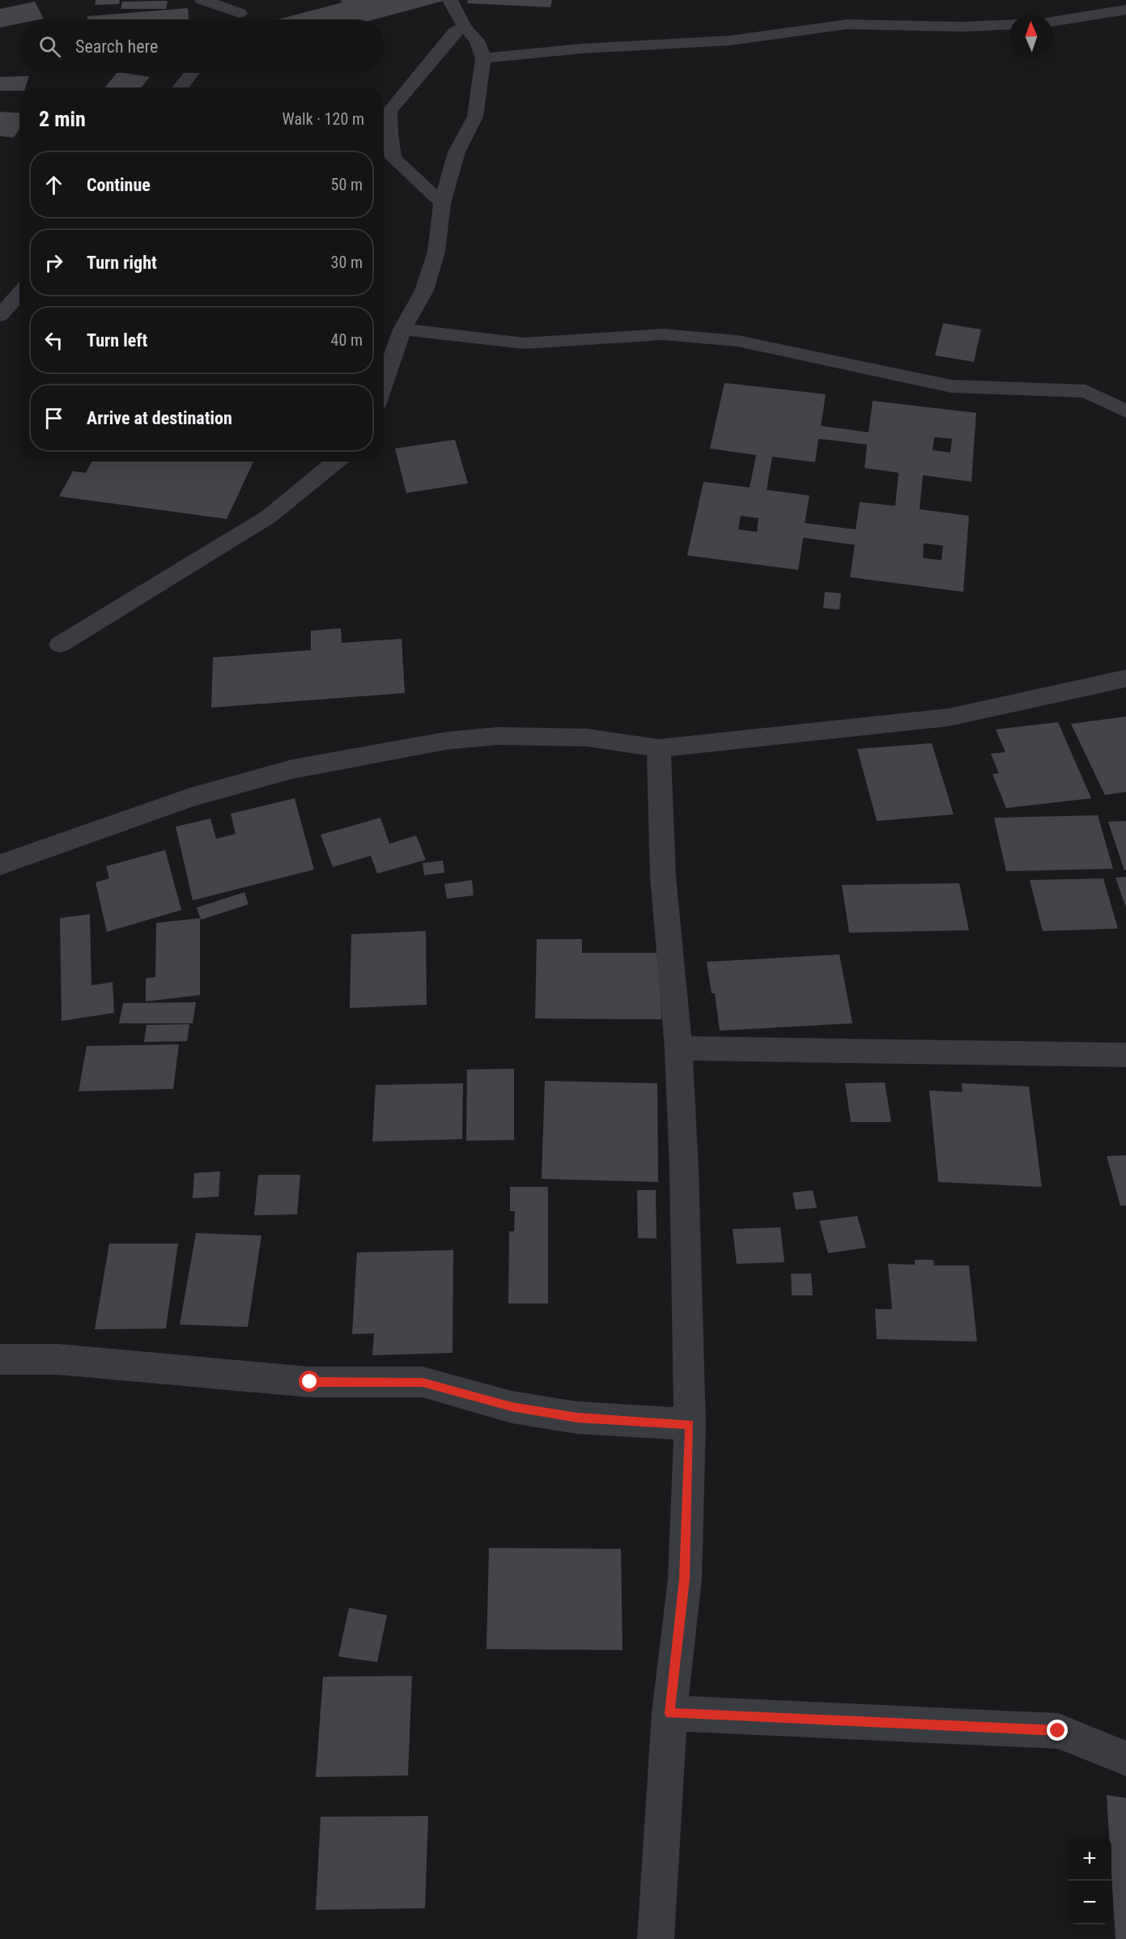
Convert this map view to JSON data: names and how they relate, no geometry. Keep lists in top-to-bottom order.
{
  "north": "top",
  "page": {
    "search": "Search here",
    "heading": ["2 min", "Walk · 120 m"],
    "list": [
      ["Continue", "50 m"],
      ["Turn right", "30 m"],
      ["Turn left", "40 m"],
      "Arrive at destination"
    ],
    "map_buttons": ["+", "−"]
  }
}
